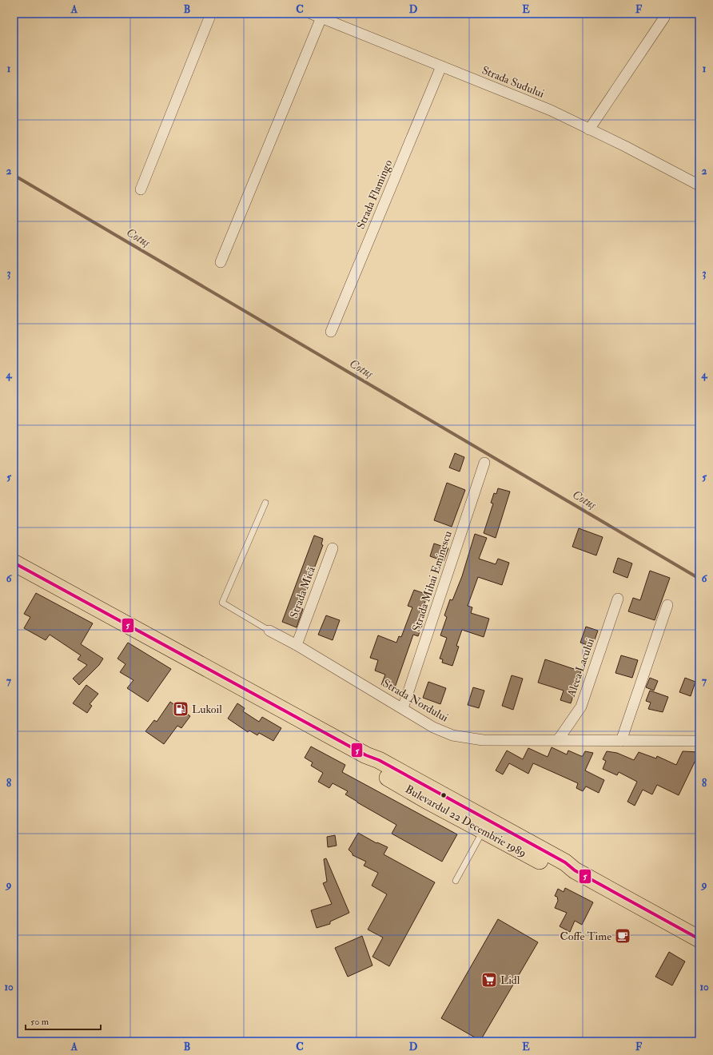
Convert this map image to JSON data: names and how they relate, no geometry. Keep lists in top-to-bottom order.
{
  "streets": {
    "main road": ["Bulevardul 22 Decembrie 1989"],
    "street": [
      "Strada Sudului",
      "Strada Flamingo",
      "Strada Mihai Eminescu",
      "Strada Mică",
      "Aleea Lacului",
      "Strada Nordului"
    ]
  },
  "crossings": [
    ["Strada Sudului", "Strada Flamingo"],
    ["Strada Mihai Eminescu", "Strada Nordului"],
    ["Strada Mică", "Strada Nordului"],
    ["Aleea Lacului", "Strada Nordului"]
  ],
  "water": ["Cotuș"],
  "places": {
    "fuel station": ["Lukoil"],
    "cafe": ["Coffe Time"],
    "supermarket": ["Lidl"]
  },
  "lines": ["transit line 5"],
  "scale_bar": "50 m",
  "grid": {
    "columns": [
      "A",
      "B",
      "C",
      "D",
      "E",
      "F"
    ],
    "rows": [
      "1",
      "2",
      "3",
      "4",
      "5",
      "6",
      "7",
      "8",
      "9",
      "10"
    ]
  }
}
